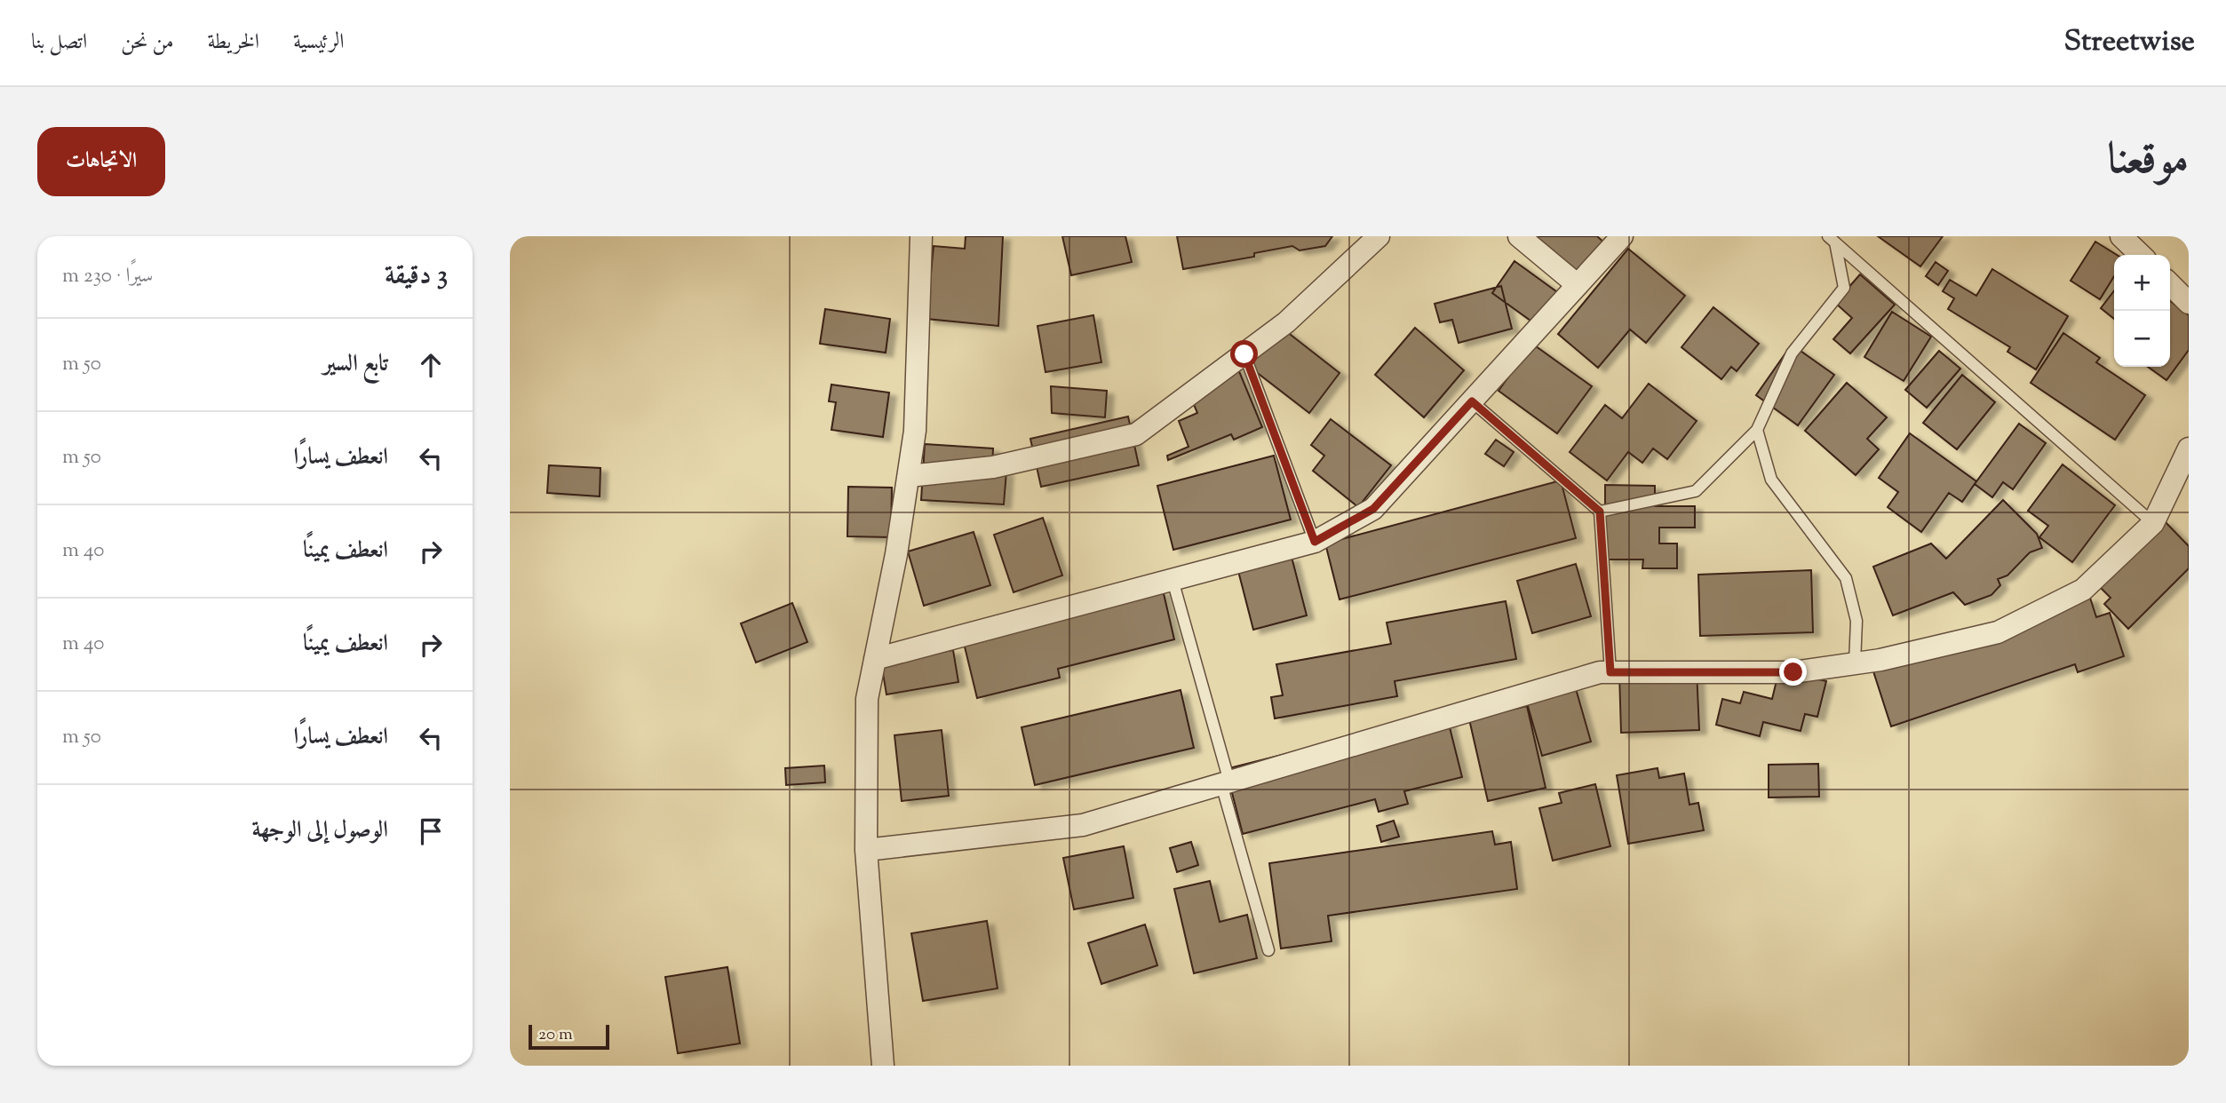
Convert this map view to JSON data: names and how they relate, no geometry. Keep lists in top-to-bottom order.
{
  "scale_bar": "20 m",
  "page": {
    "header": "Streetwise",
    "nav": [
      "الرئيسية",
      "الخريطة",
      "من نحن",
      "اتصل بنا"
    ],
    "title": "موقعنا",
    "buttons": "الاتجاهات",
    "heading": ["3 دقيقة", "سيرًا · 230 m"],
    "map_buttons": ["+", "−"],
    "list": [
      ["تابع السير", "50 m"],
      ["انعطف يسارًا", "50 m"],
      ["انعطف يمينًا", "40 m"],
      ["انعطف يمينًا", "40 m"],
      ["انعطف يسارًا", "50 m"],
      "الوصول إلى الوجهة"
    ],
    "scale": "20 m"
  }
}
